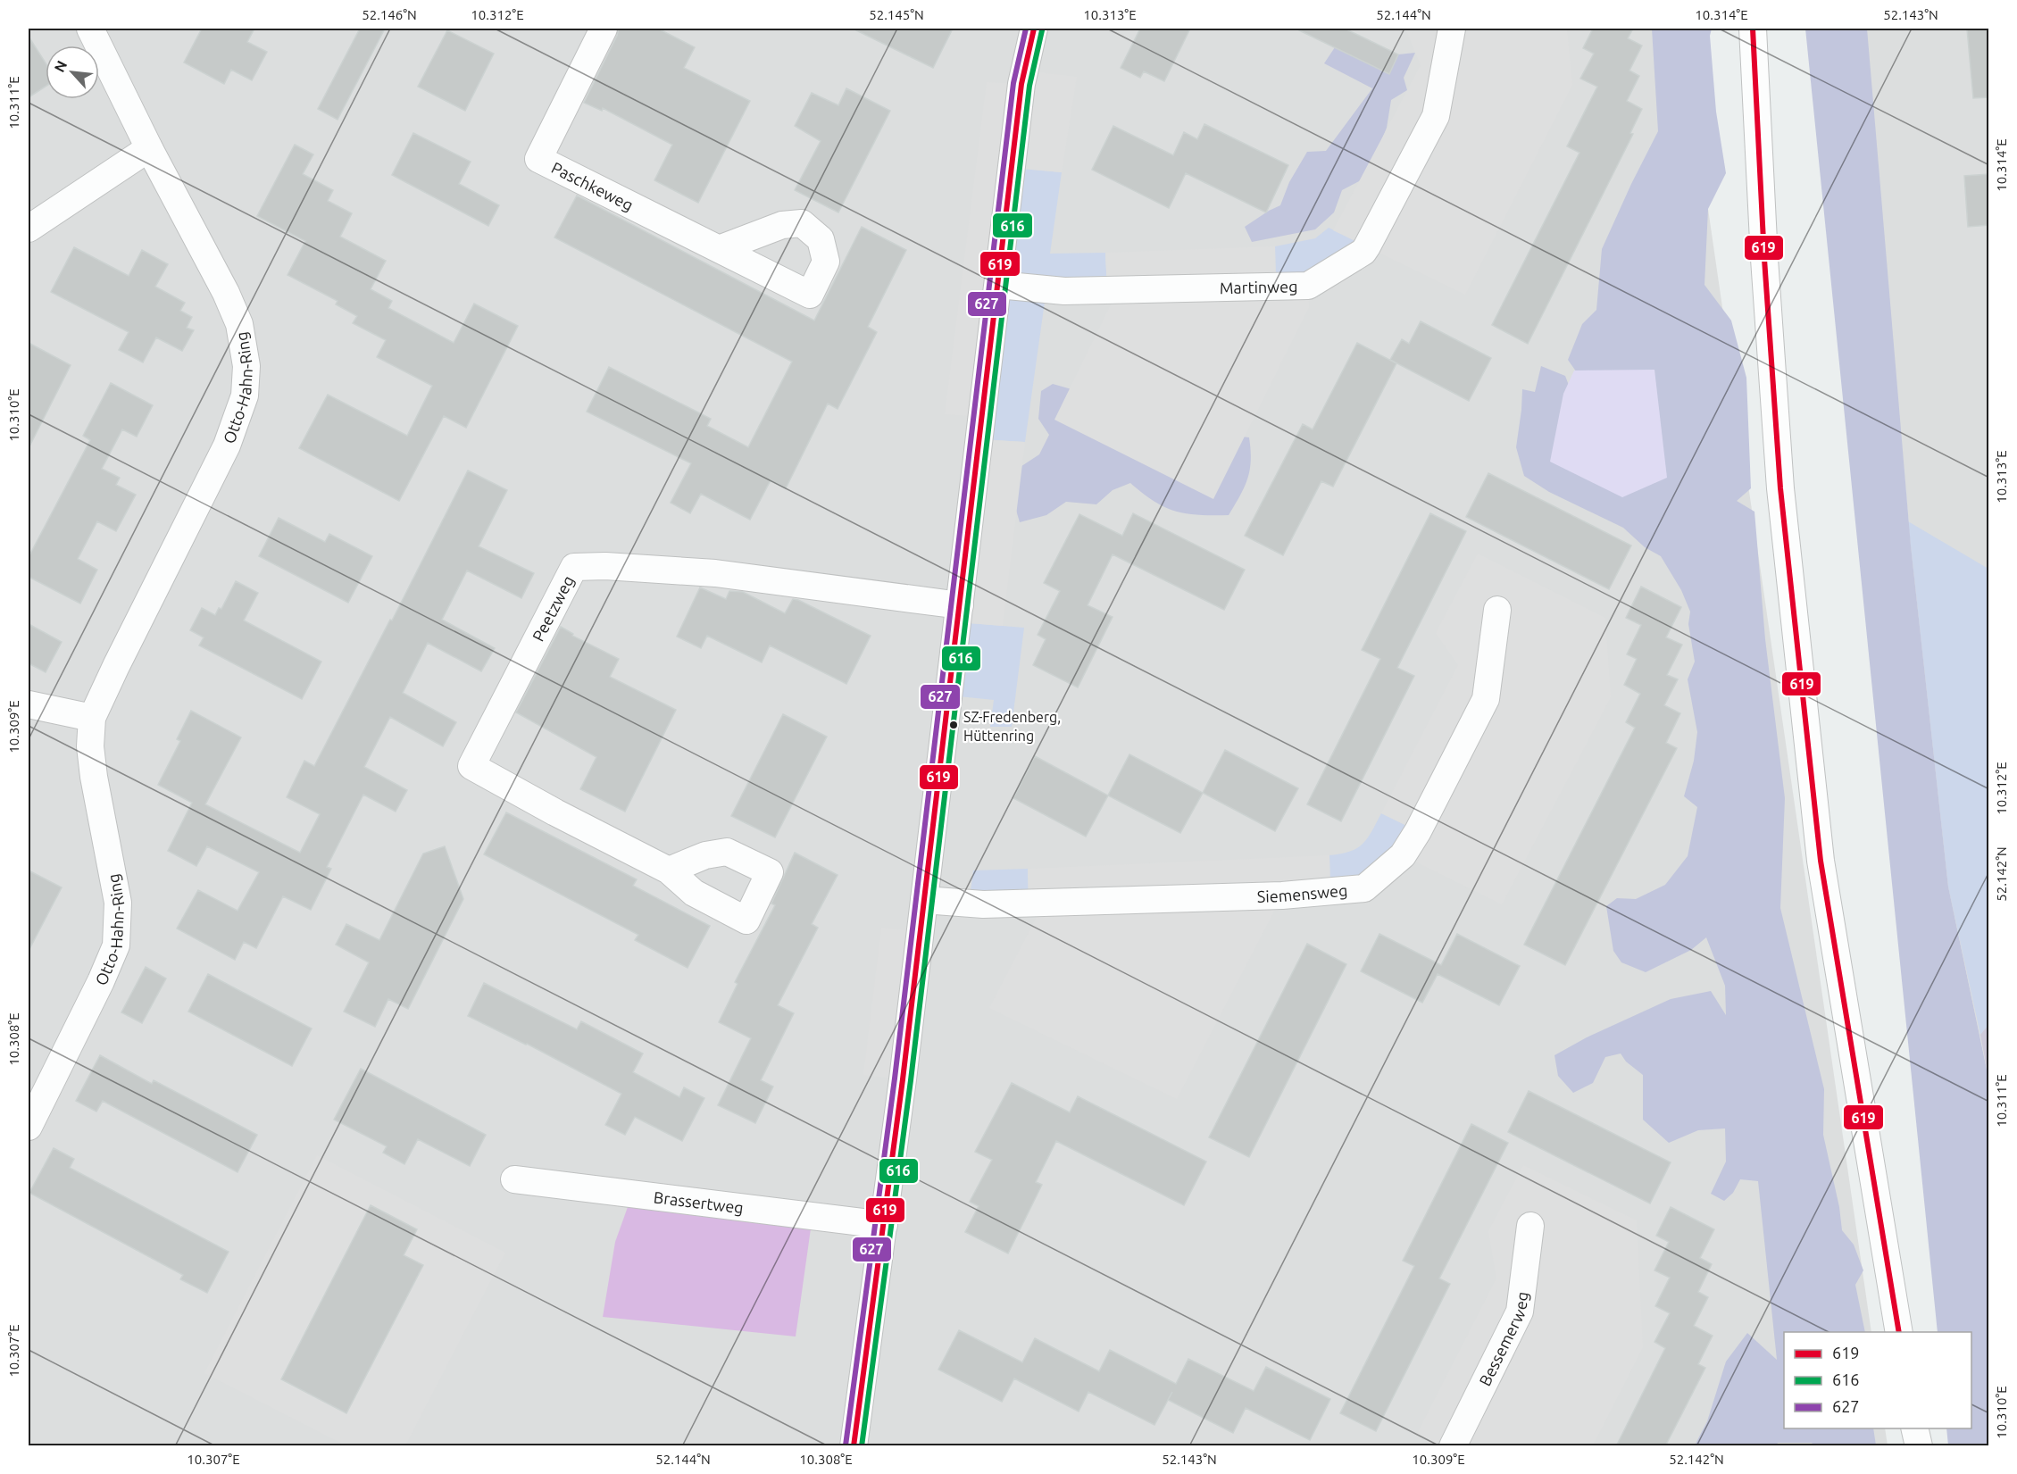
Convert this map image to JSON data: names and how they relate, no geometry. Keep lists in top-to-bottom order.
{
  "streets": {
    "street": [
      "Paschkeweg",
      "Martinweg",
      "Otto-Hahn-Ring",
      "Peetzweg",
      "Siemensweg",
      "Brassertweg",
      "Bessemerweg"
    ]
  },
  "places": ["SZ-Fredenberg, Hüttenring"],
  "lines": ["transit line 619", "transit line 627", "transit line 616"],
  "legend": ["619", "616", "627"],
  "north": "top left",
  "coordinates": [
    "52.146°N",
    "10.312°E",
    "52.145°N",
    "10.313°E",
    "52.144°N",
    "10.314°E",
    "52.143°N",
    "10.311°E",
    "10.310°E",
    "10.309°E",
    "52.142°N",
    "10.308°E",
    "10.307°E"
  ]
}
